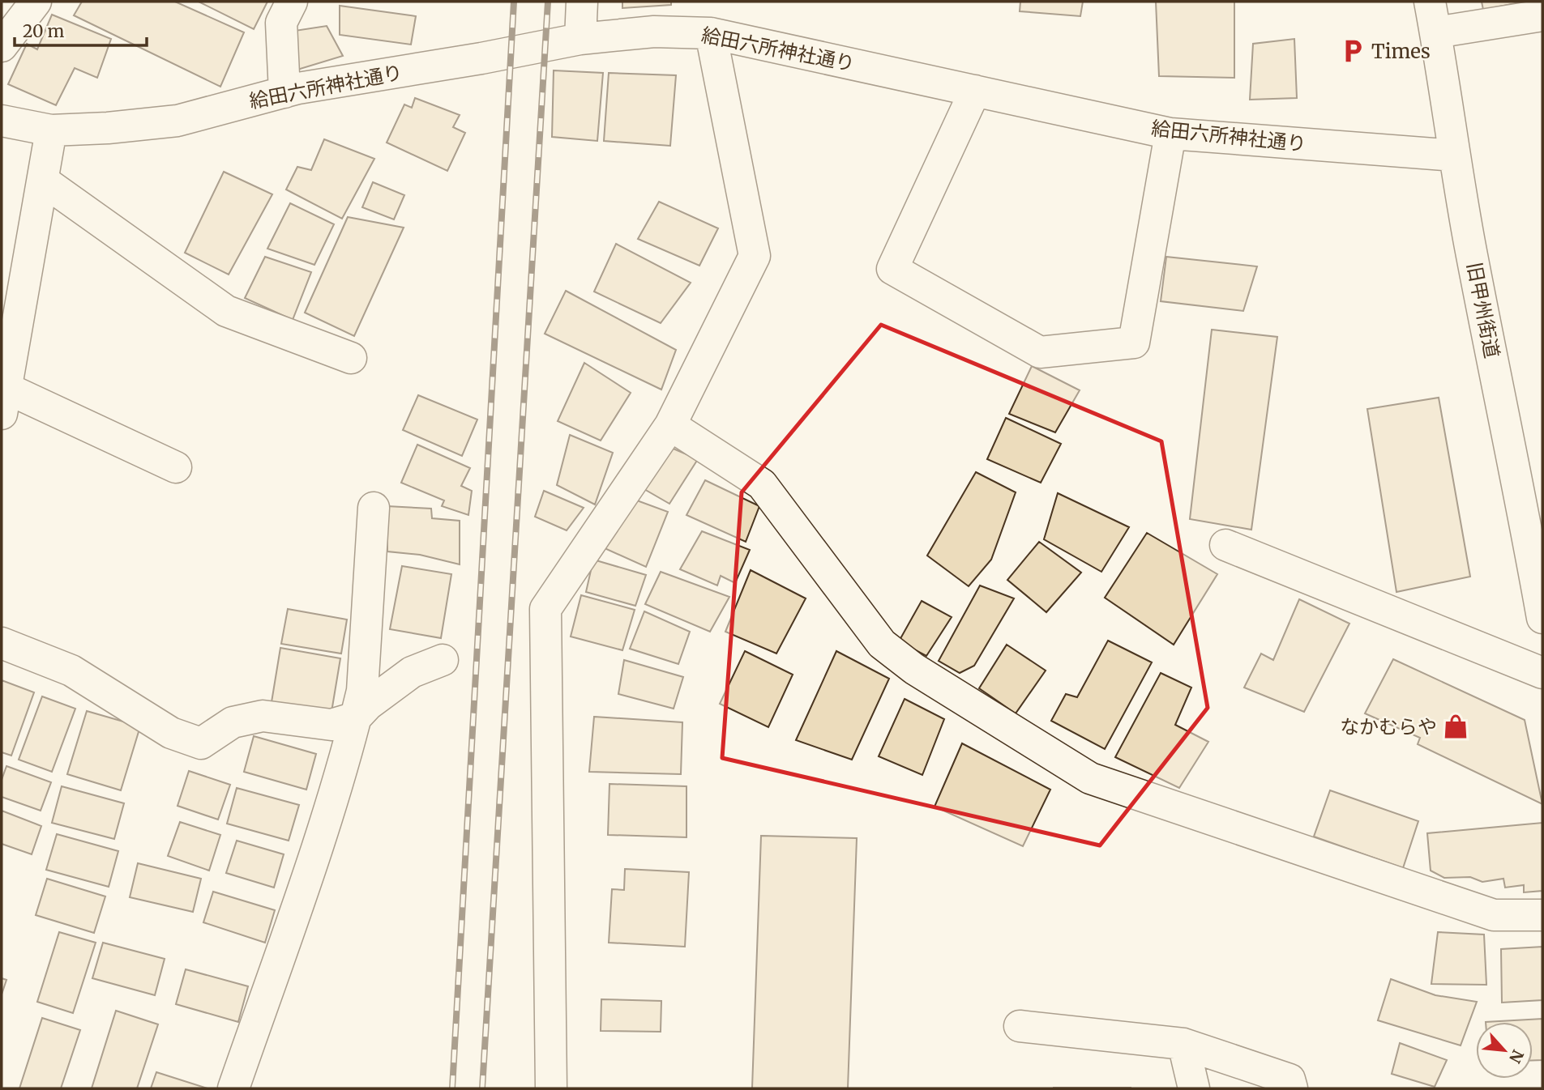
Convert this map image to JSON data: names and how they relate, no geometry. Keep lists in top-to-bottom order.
{
  "streets": {
    "street": ["給田六所神社通り", "旧甲州街道"]
  },
  "crossings": [
    ["給田六所神社通り", "旧甲州街道"]
  ],
  "places": {
    "parking": ["Times"],
    "shop": ["なかむらや"]
  },
  "scale_bar": "20 m",
  "north": "bottom right"
}
